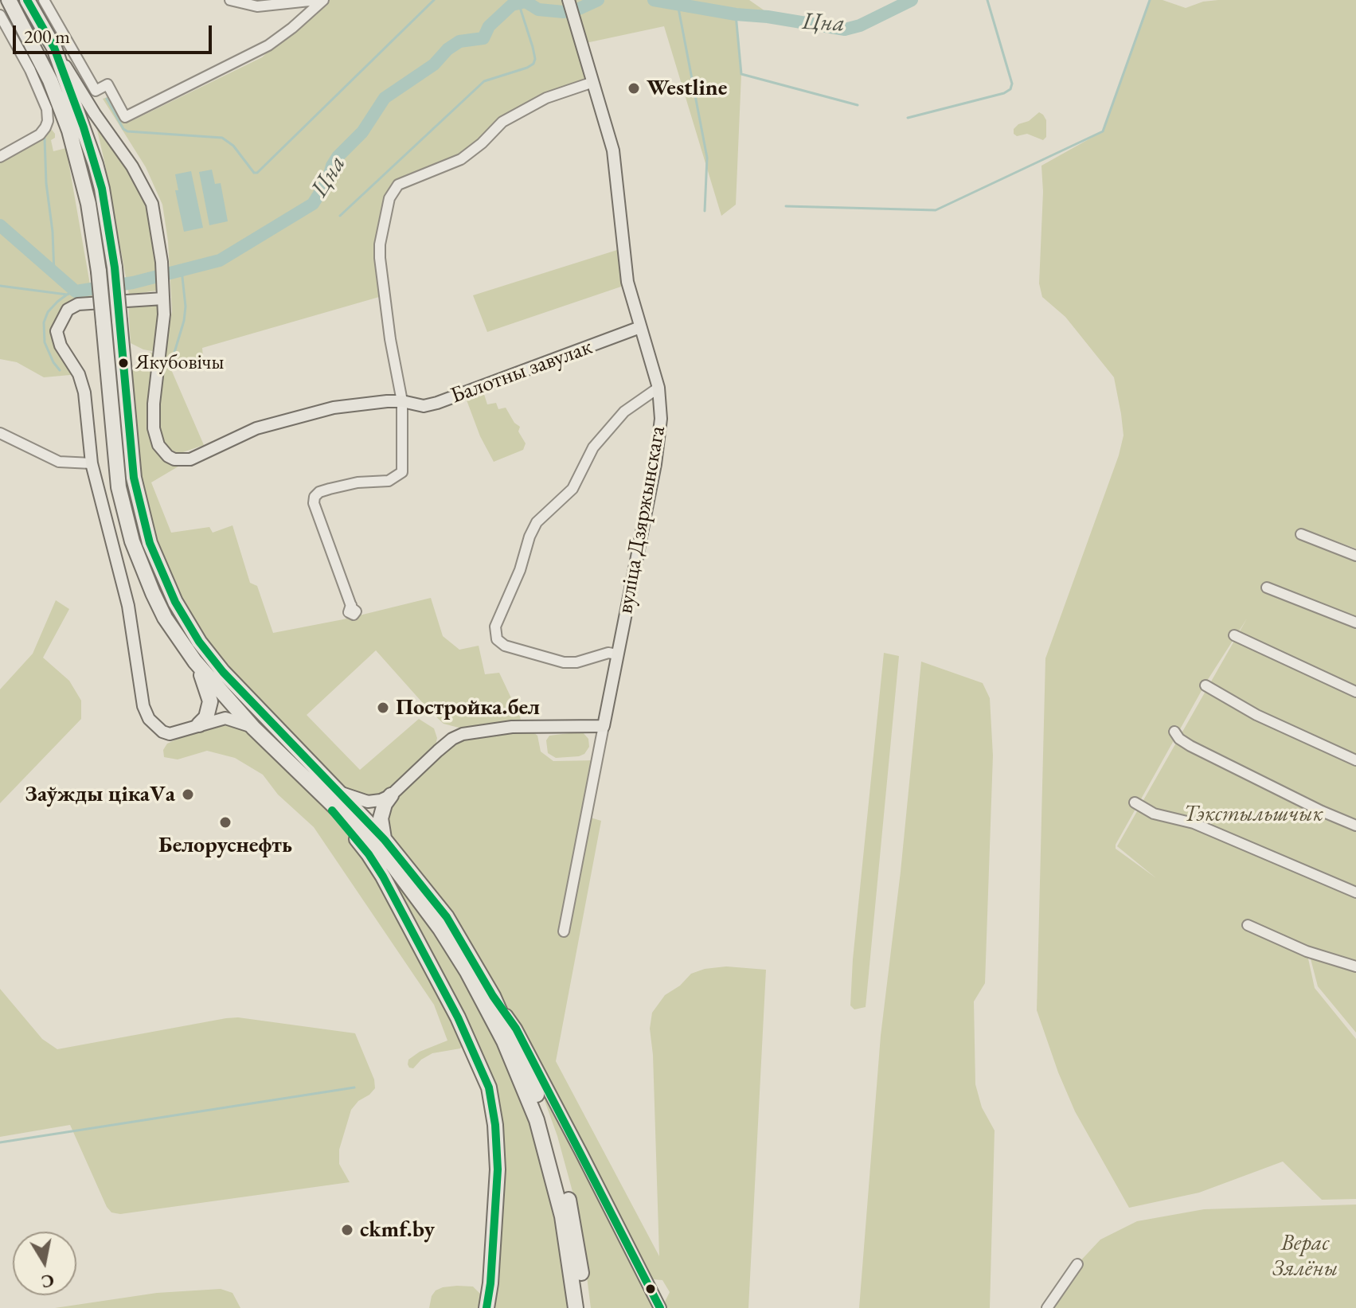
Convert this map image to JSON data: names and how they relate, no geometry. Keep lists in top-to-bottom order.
{
  "streets": {
    "main road": ["Балотны завулак", "вуліца Дзяржынскага"]
  },
  "crossings": [
    ["Балотны завулак", "вуліца Дзяржынскага"]
  ],
  "water": ["Цна"],
  "parks": ["Тэкстыльшчык", "Верас Зялёны"],
  "places": [
    "Westline",
    "Якубовічы",
    "Постройка.бел",
    "Заўжды цікаVа",
    "Белоруснефть",
    "ckmf.by"
  ],
  "scale_bar": "200 m",
  "north": "bottom"
}
